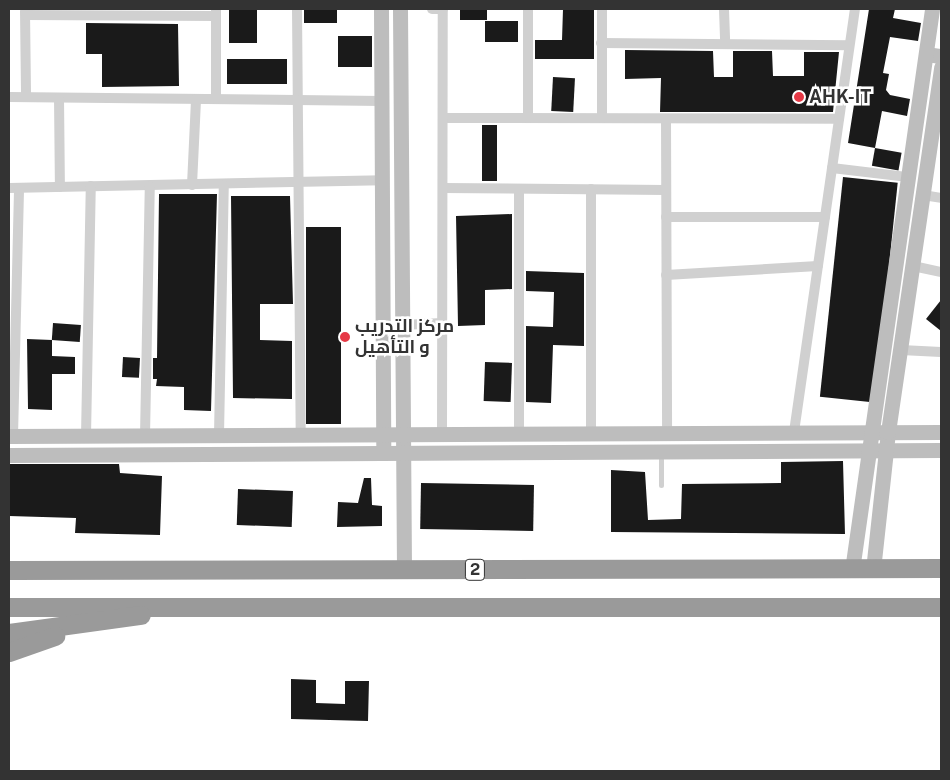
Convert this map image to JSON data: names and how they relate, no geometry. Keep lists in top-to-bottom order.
{
  "streets": {
    "highway": ["2"]
  },
  "places": ["AHK-IT", "مركز التدريب و التأهيل"]
}
